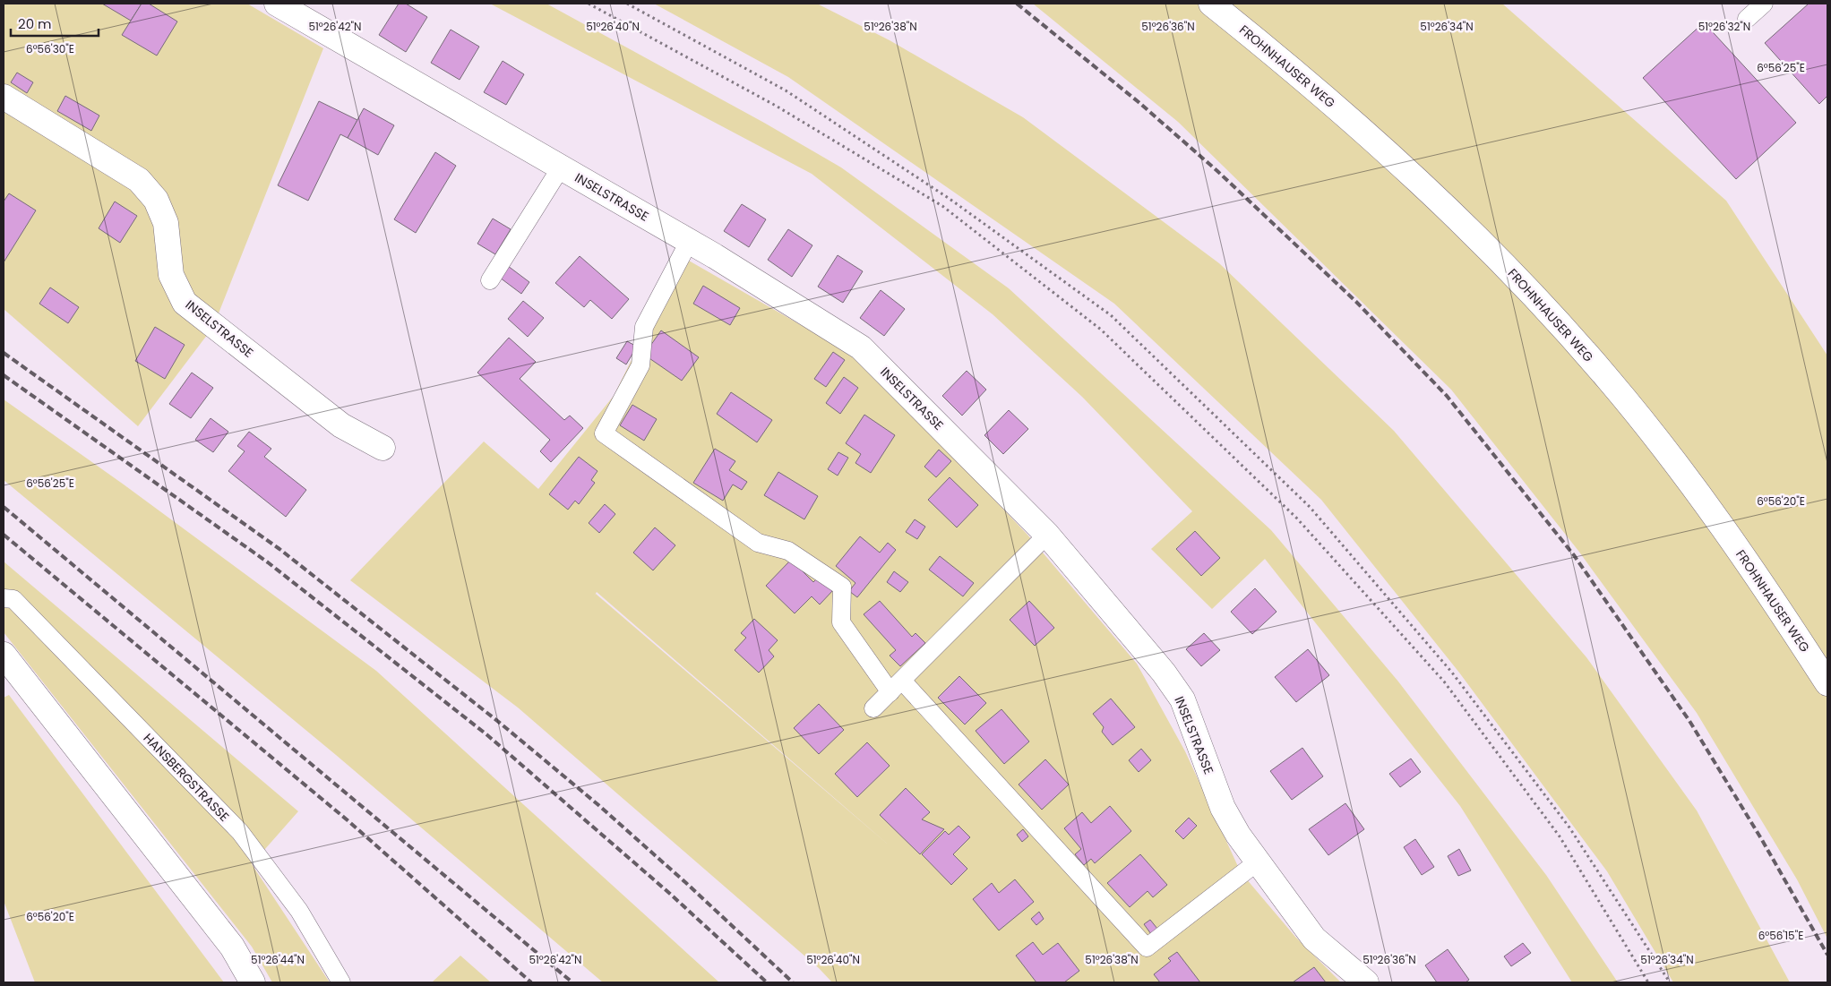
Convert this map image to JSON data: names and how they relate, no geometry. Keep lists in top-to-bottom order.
{
  "streets": {
    "street": ["FROHNHAUSER WEG", "INSELSTRASSE"],
    "lane": ["HANSBERGSTRASSE"]
  },
  "scale_bar": "20 m",
  "coordinates": [
    "51°26'42\"N",
    "51°26'40\"N",
    "51°26'38\"N",
    "51°26'36\"N",
    "51°26'34\"N",
    "51°26'32\"N",
    "6°56'30\"E",
    "6°56'25\"E",
    "6°56'20\"E",
    "6°56'15\"E",
    "51°26'44\"N"
  ]
}
